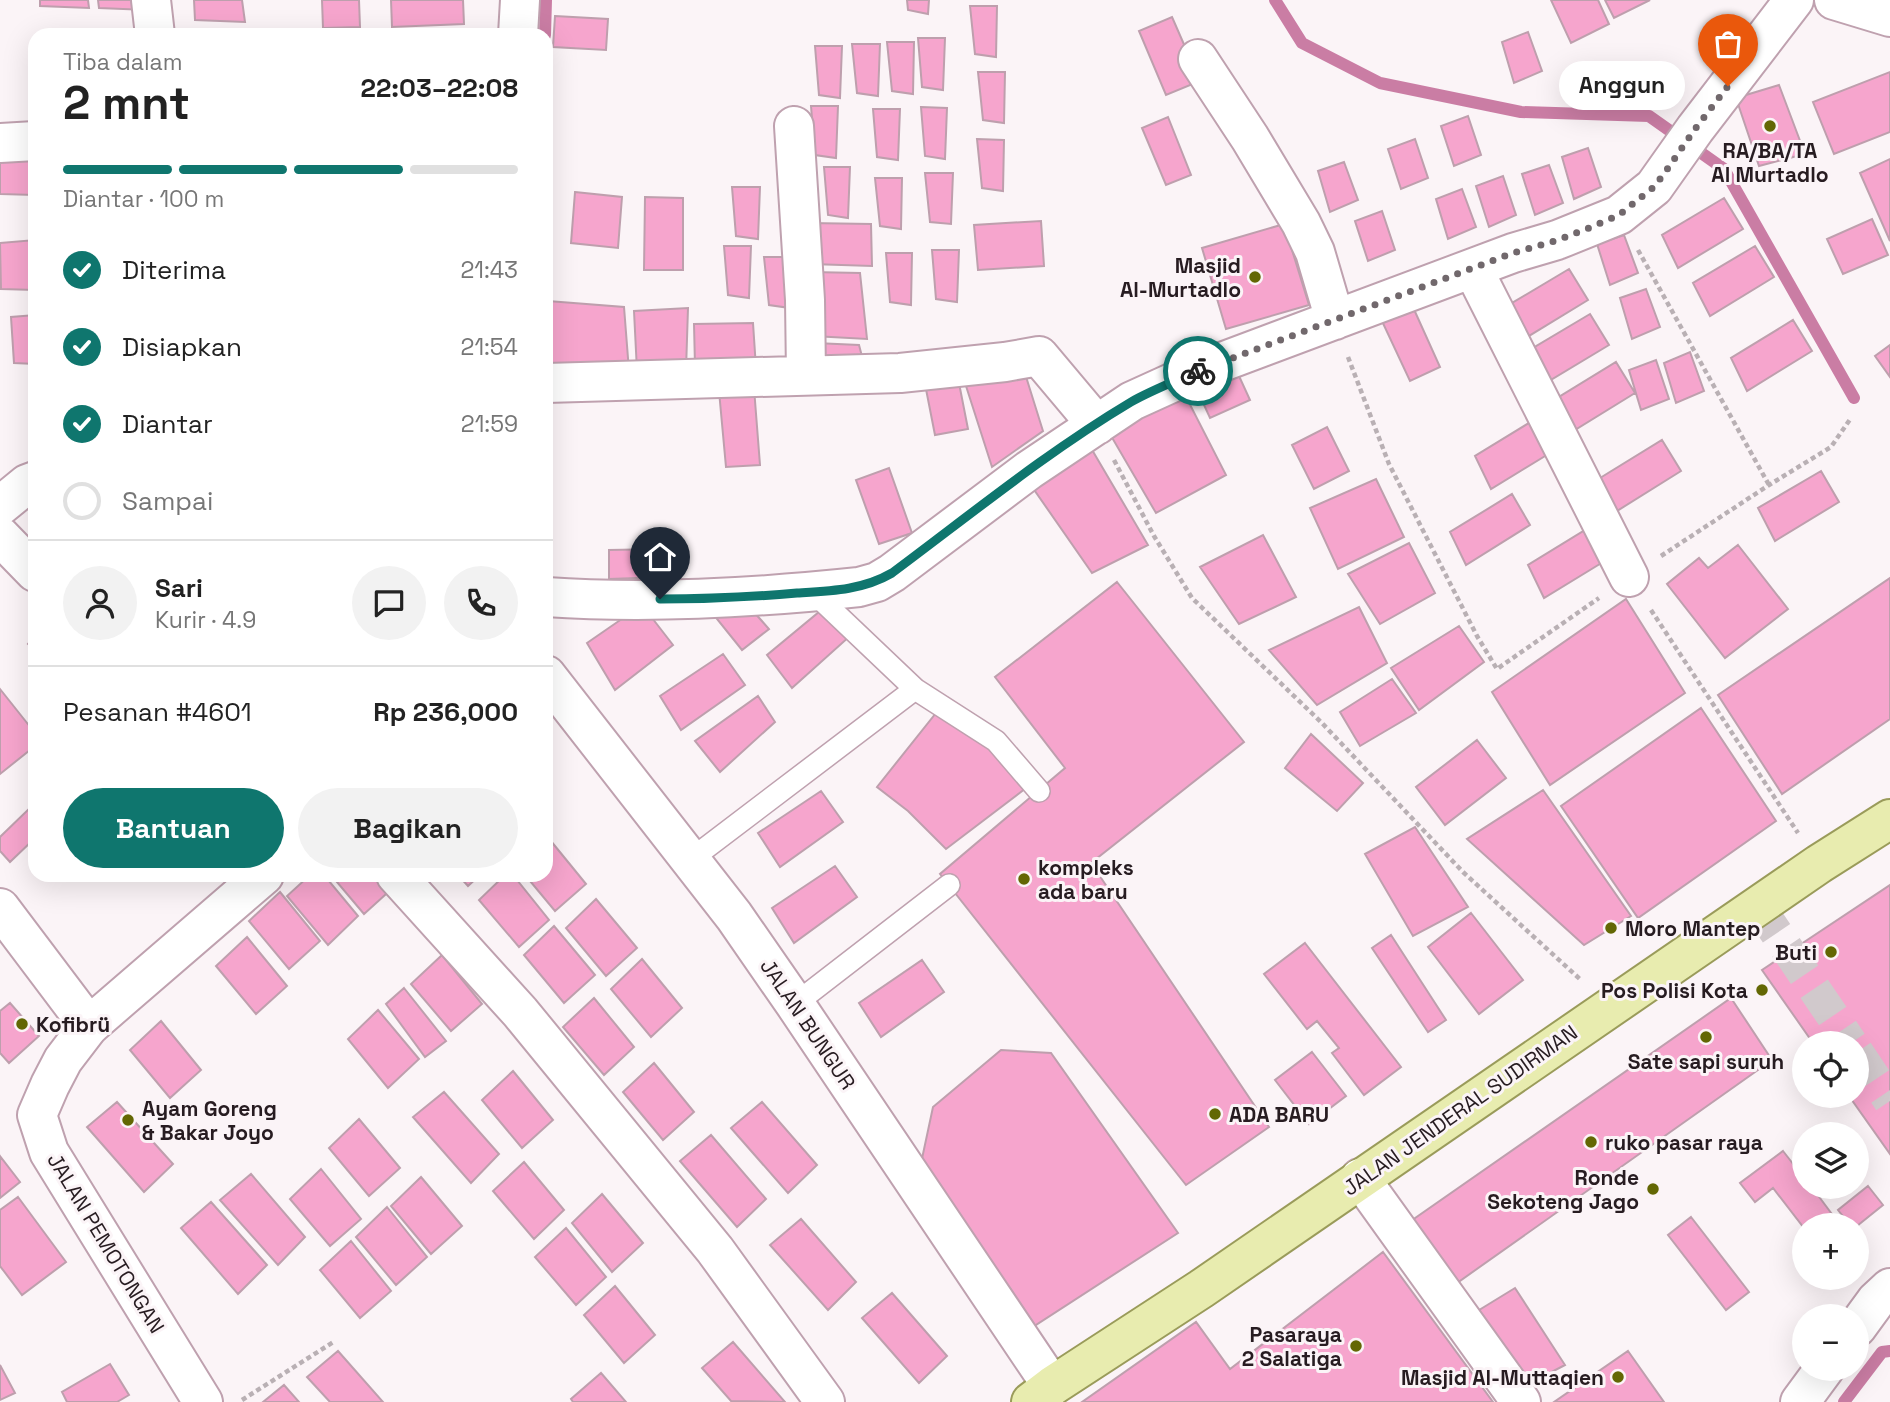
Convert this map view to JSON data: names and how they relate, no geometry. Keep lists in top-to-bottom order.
{
  "streets": {
    "main road": ["JALAN JENDERAL SUDIRMAN"],
    "street": ["JALAN BUNGUR", "JALAN PEMOTONGAN"]
  },
  "crossings": [
    ["JALAN BUNGUR", "JALAN JENDERAL SUDIRMAN"]
  ],
  "places": [
    "Anggun",
    "RA/BA/TA Al Murtadlo",
    "Masjid Al-Murtadlo",
    "kompleks ada baru",
    "Moro Mantep",
    "Buti",
    "Pos Polisi Kota",
    "Kofibrü",
    "Sate sapi suruh",
    "ADA BARU",
    "Ayam Goreng & Bakar Joyo",
    "ruko pasar raya",
    "Ronde Sekoteng Jago",
    "Pasaraya 2 Salatiga",
    "Masjid Al-Muttaqien"
  ],
  "page": {
    "heading": ["2 mnt", "Tiba dalam", "22:03–22:08"],
    "panel": [
      "Sari",
      "Kurir · 4.9",
      "Pesanan #4601",
      "Rp 236,000"
    ],
    "bubble": "Anggun",
    "bar": "Diantar · 100 m",
    "list": [
      ["Diterima", "21:43"],
      ["Disiapkan", "21:54"],
      ["Diantar", "21:59"],
      "Sampai"
    ],
    "buttons": ["Bantuan", "Bagikan"],
    "map_buttons": ["+", "−"]
  }
}
